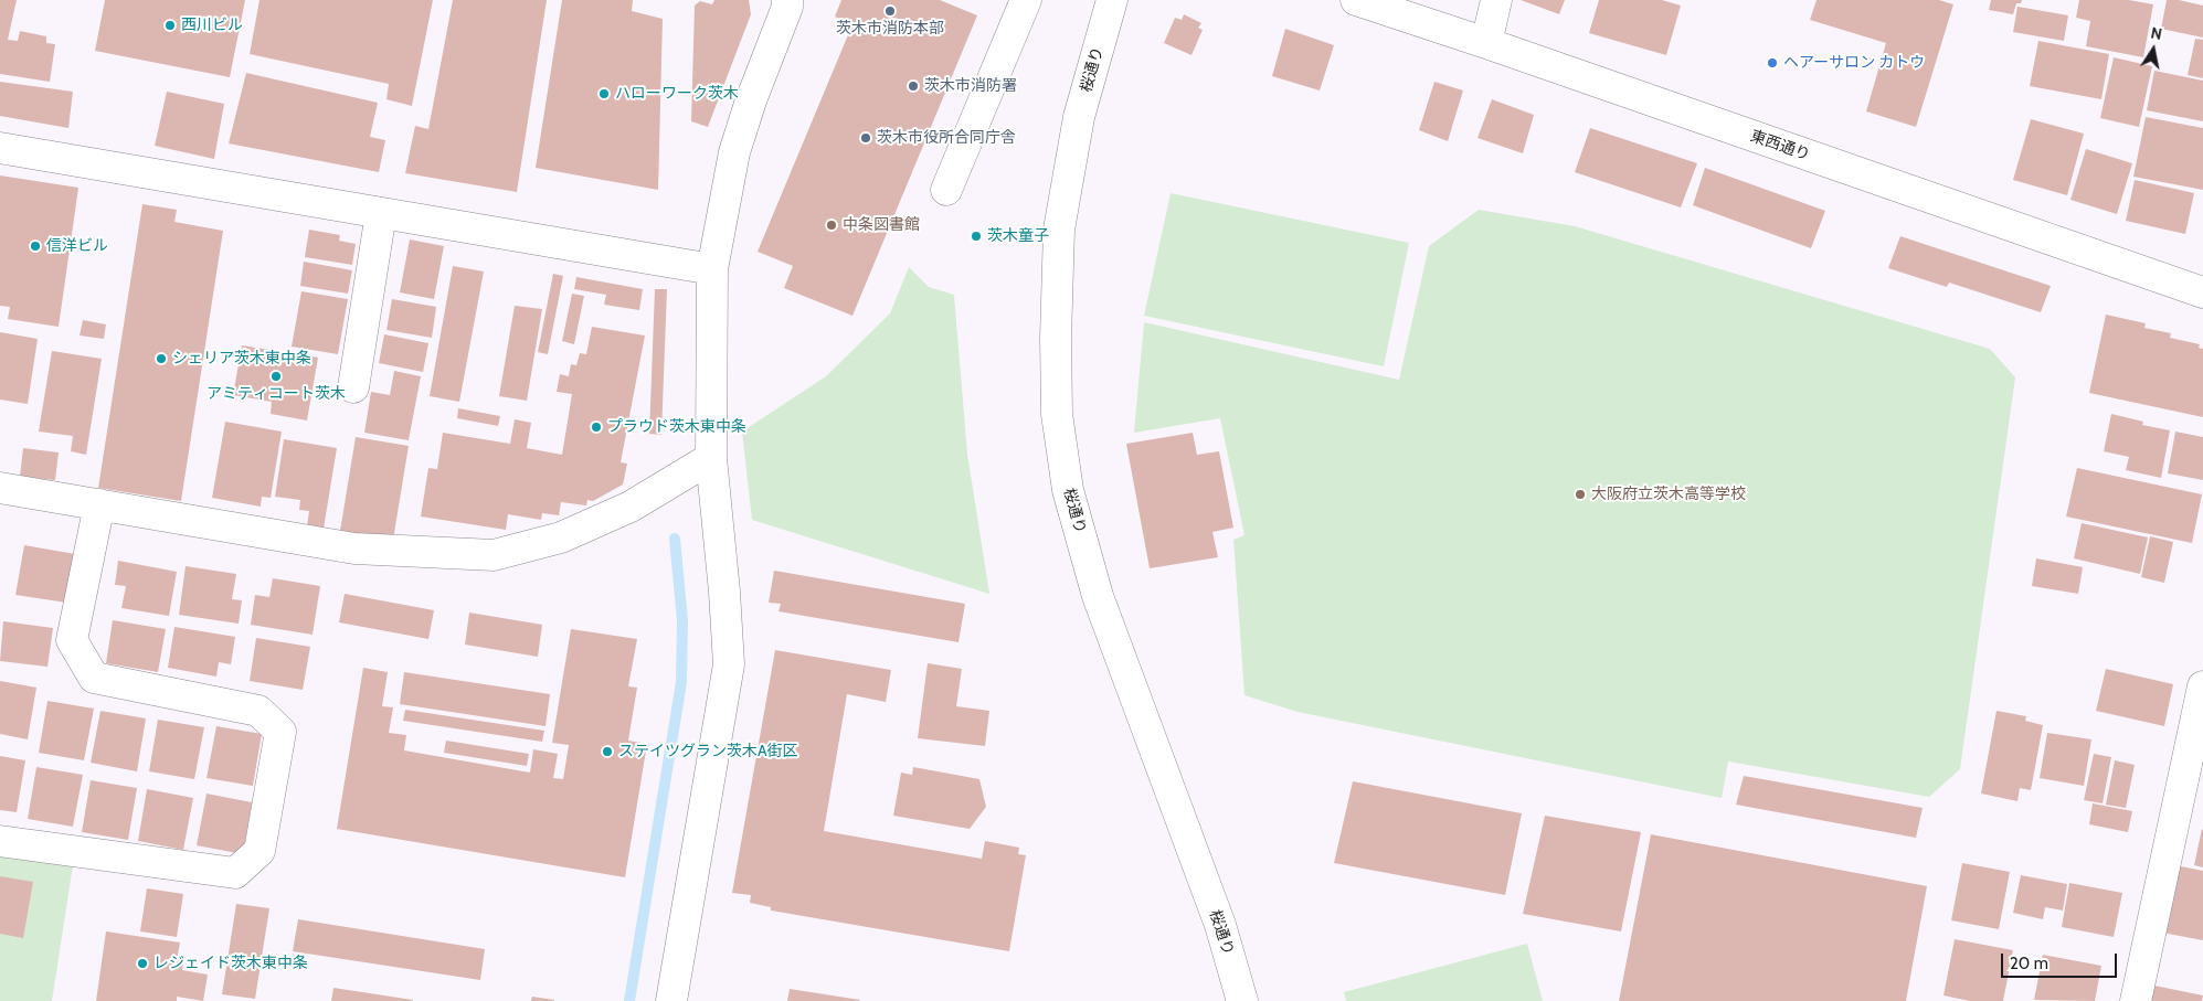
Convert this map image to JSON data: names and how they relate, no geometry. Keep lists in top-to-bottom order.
{
  "streets": {
    "street": ["桜通り", "東西通り"]
  },
  "places": [
    "茨木市消防本部",
    "西川ビル",
    "ヘアーサロン カトウ",
    "茨木市消防署",
    "ハローワーク茨木",
    "茨木市役所合同庁舎",
    "中条図書館",
    "茨木童子",
    "信洋ビル",
    "シェリア茨木東中条",
    "アミティコート茨木",
    "プラウド茨木東中条",
    "大阪府立茨木高等学校",
    "ステイツグラン茨木A街区",
    "レジェイド茨木東中条"
  ],
  "scale_bar": "20 m",
  "north": "top"
}
